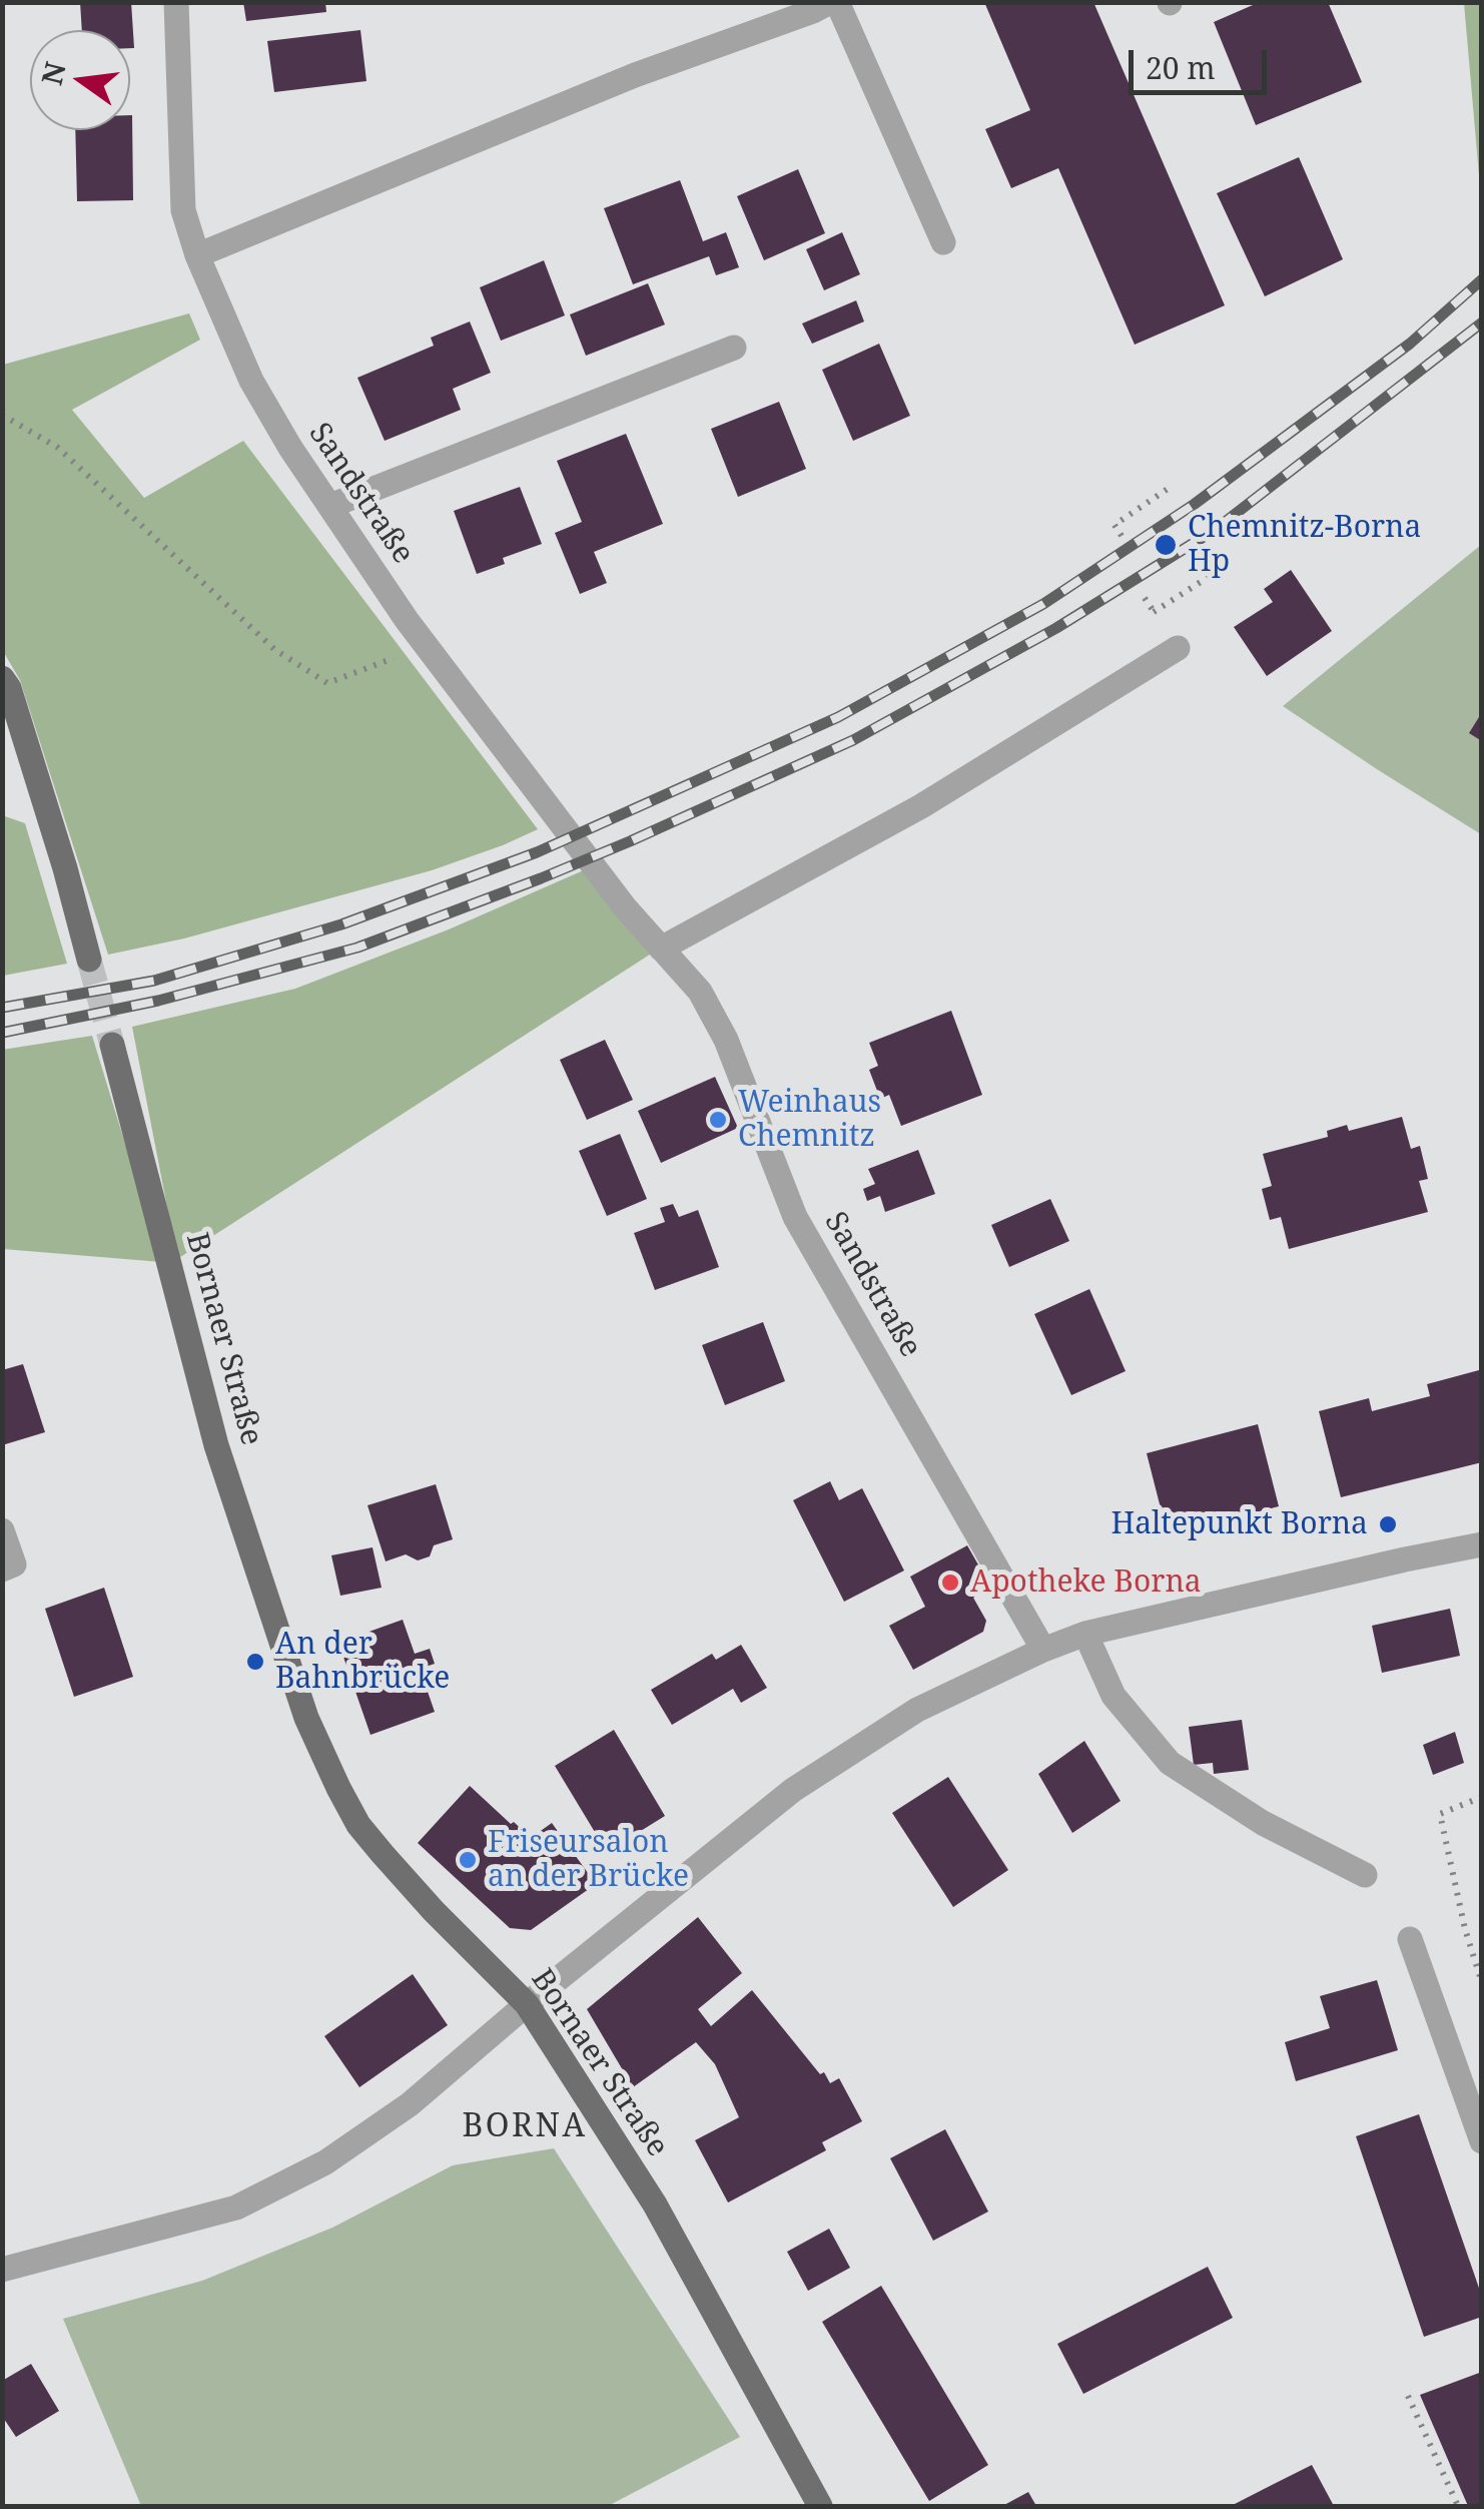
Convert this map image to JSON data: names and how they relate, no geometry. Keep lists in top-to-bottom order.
{
  "streets": {
    "main road": ["Bornaer Straße"],
    "street": ["Sandstraße"]
  },
  "districts": ["BORNA"],
  "places": [
    "Chemnitz-Borna Hp",
    "Weinhaus Chemnitz",
    "Haltepunkt Borna",
    "Apotheke Borna",
    "An der Bahnbrücke",
    "Friseursalon an der Brücke"
  ],
  "scale_bar": "20 m",
  "north": "left"
}
